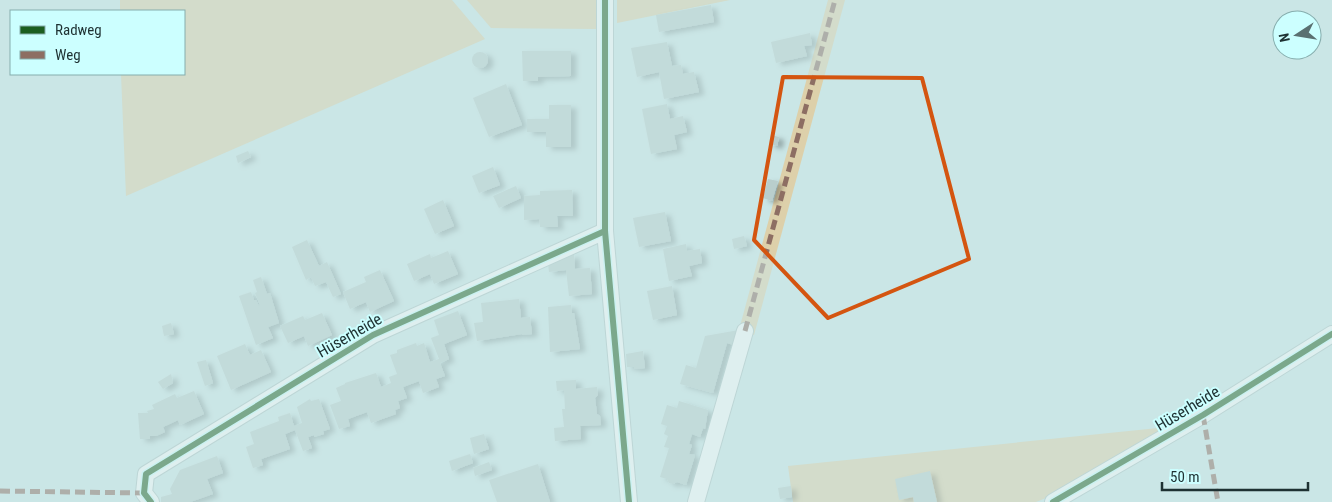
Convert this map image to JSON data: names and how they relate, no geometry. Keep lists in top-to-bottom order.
{
  "streets": {
    "street": ["Hüserheide"]
  },
  "legend": ["Radweg", "Weg"],
  "scale_bar": "50 m",
  "north": "left"
}
